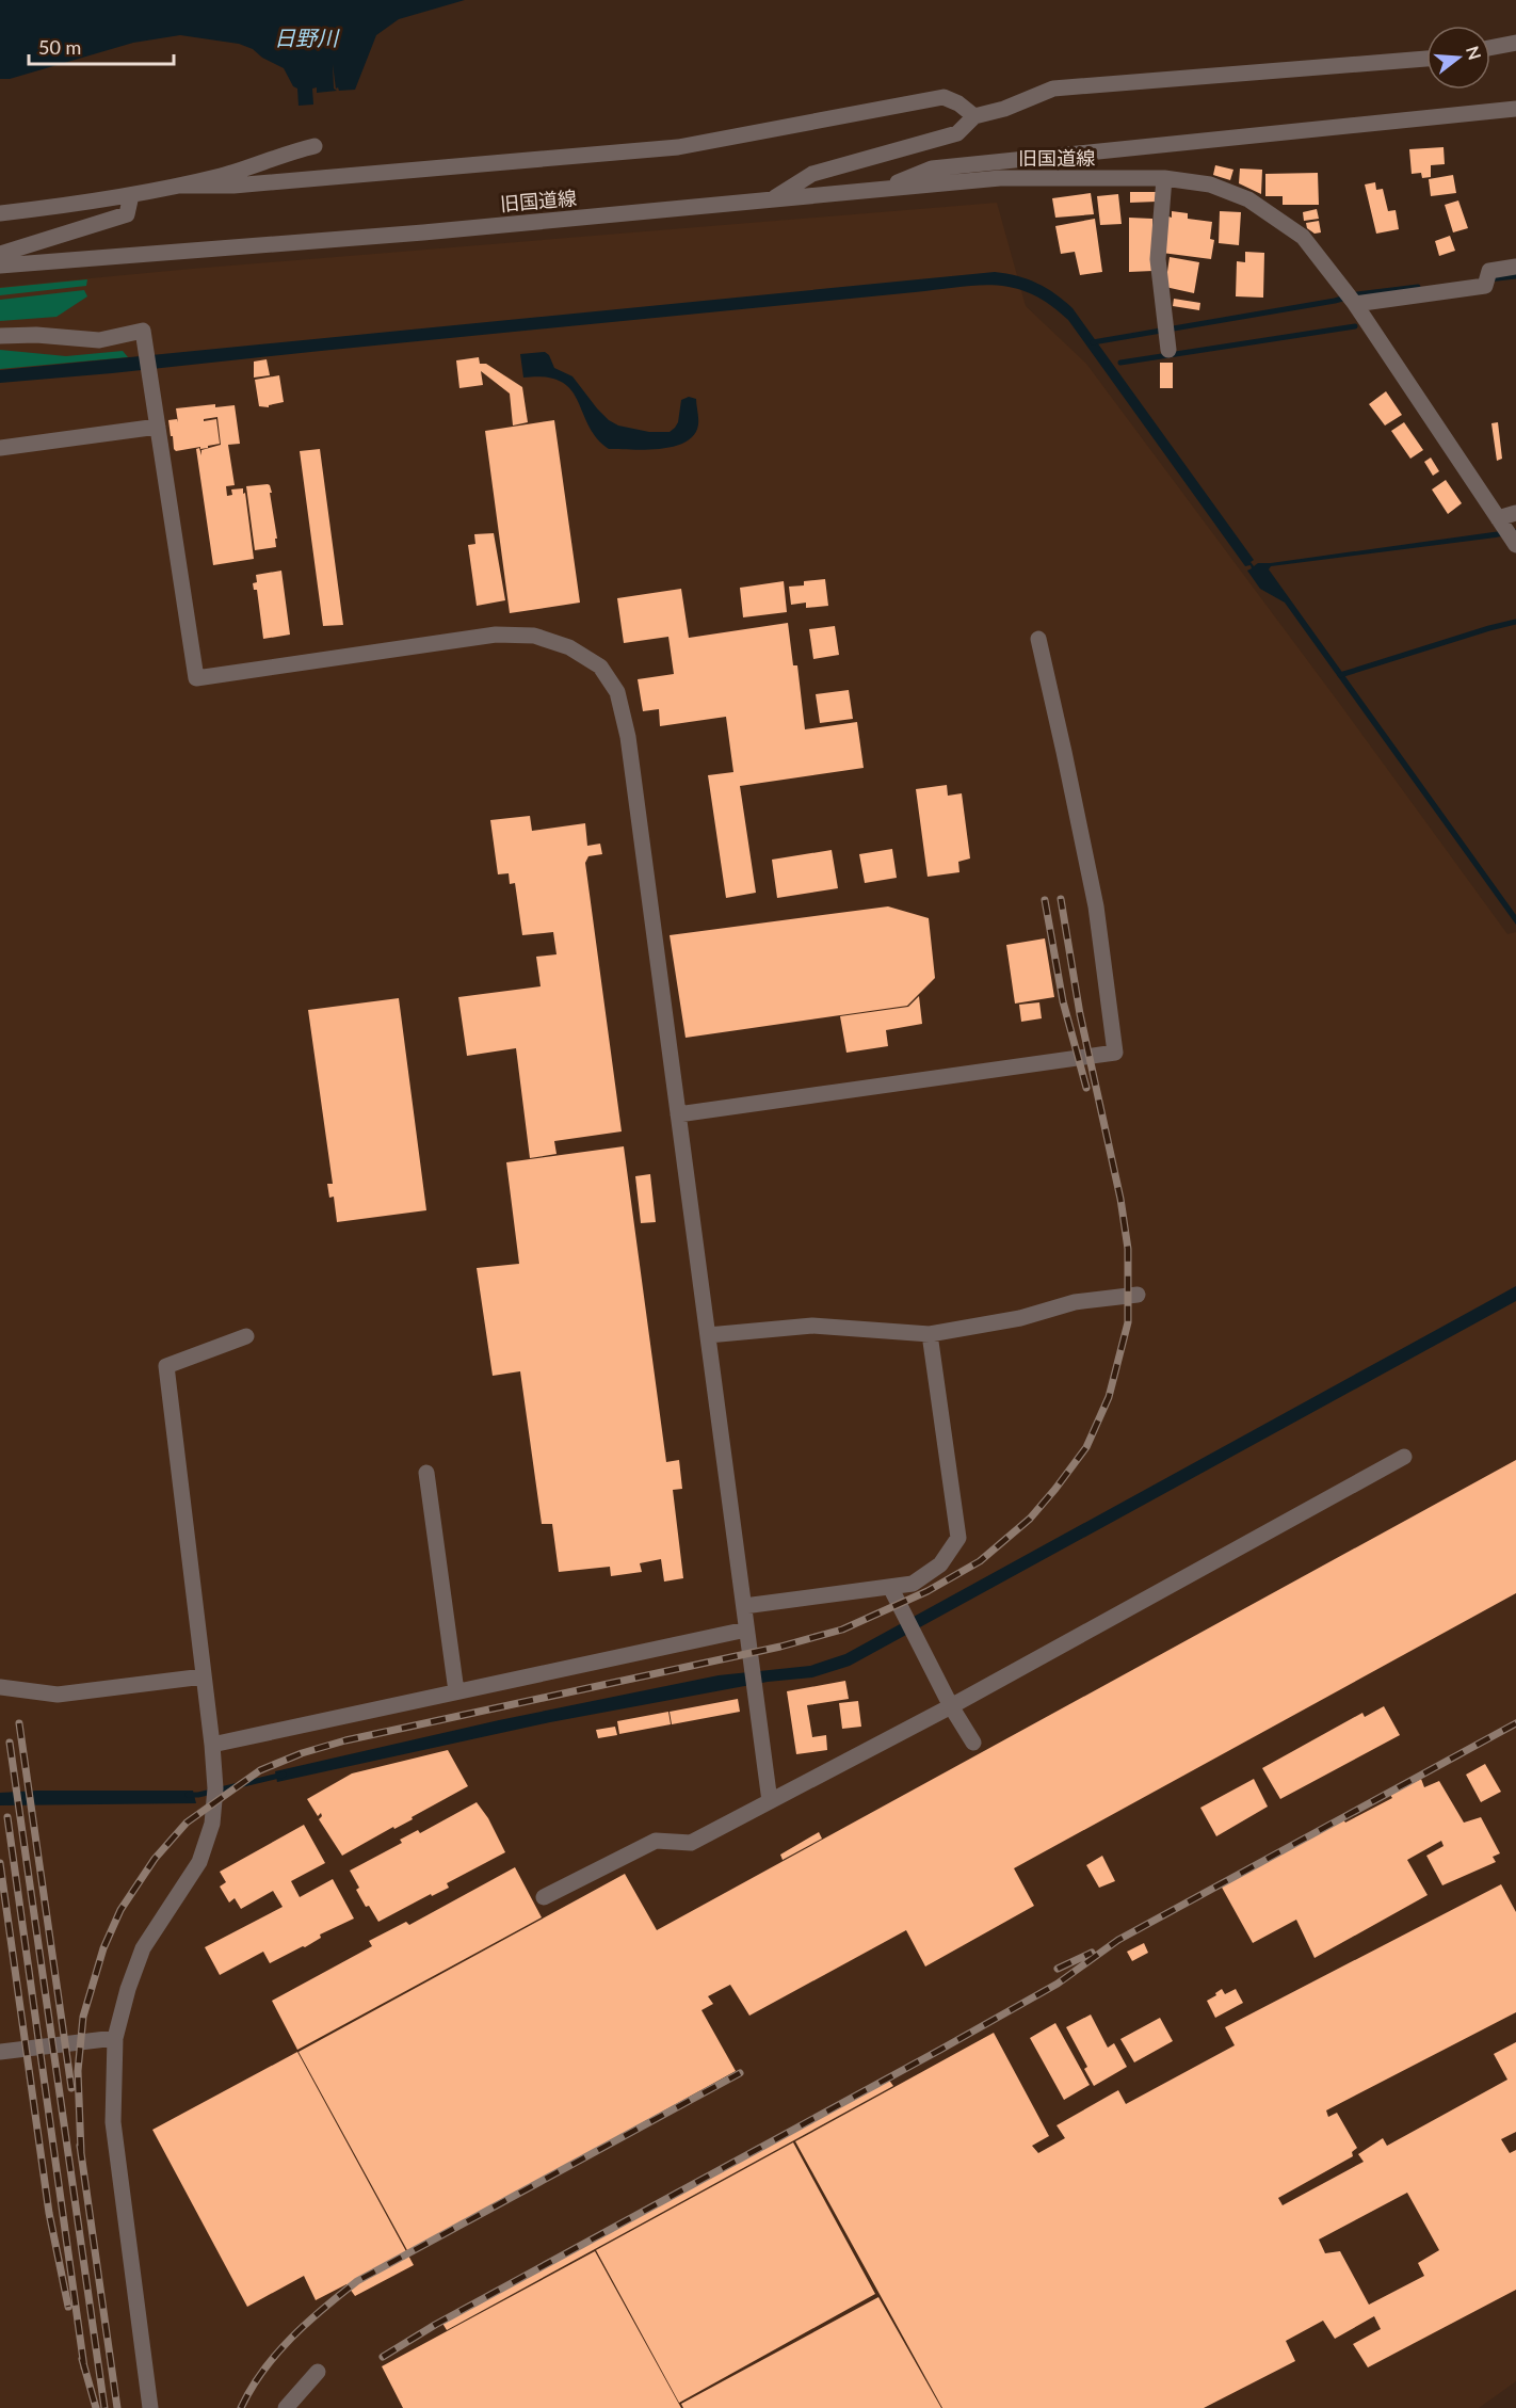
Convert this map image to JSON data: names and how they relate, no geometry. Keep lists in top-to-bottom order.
{
  "streets": {
    "street": ["旧国道線"]
  },
  "water": ["日野川"],
  "scale_bar": "50 m",
  "north": "right"
}
